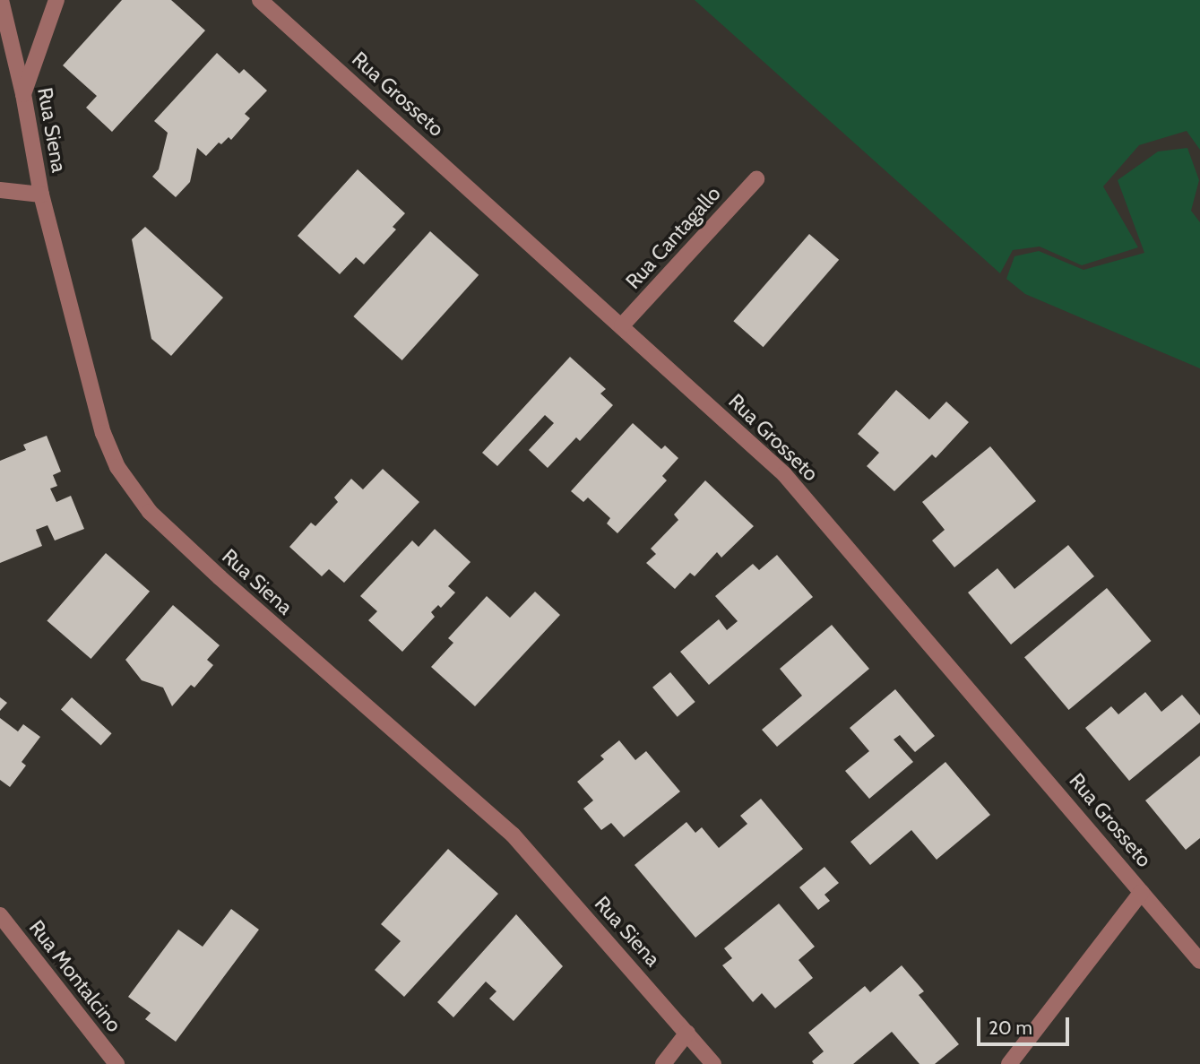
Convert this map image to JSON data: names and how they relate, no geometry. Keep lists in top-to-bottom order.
{
  "streets": {
    "street": [
      "Rua Grosseto",
      "Rua Siena",
      "Rua Cantagallo",
      "Rua Montalcino"
    ]
  },
  "crossings": [
    ["Rua Grosseto", "Rua Cantagallo"]
  ],
  "scale_bar": "20 m"
}
